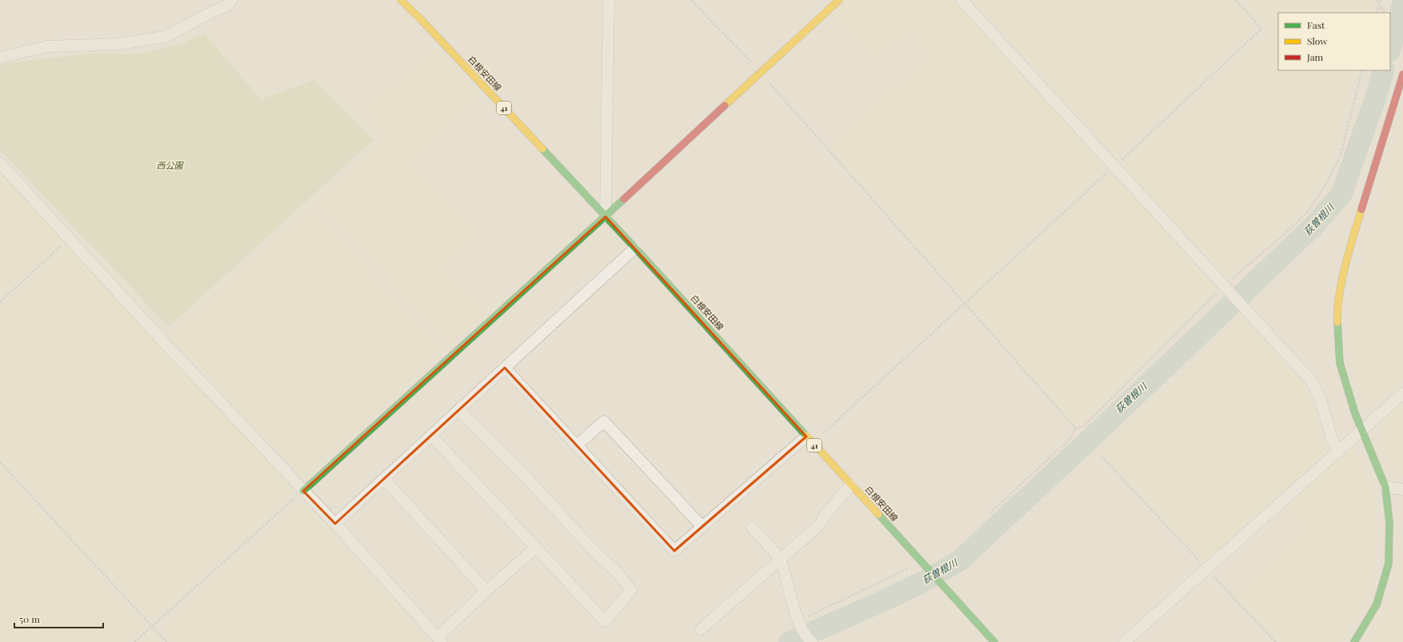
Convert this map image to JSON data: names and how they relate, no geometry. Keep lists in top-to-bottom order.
{
  "streets": {
    "street": ["白根安田線", "41"]
  },
  "water": ["荻曽根川"],
  "parks": ["西公園"],
  "legend": ["Fast", "Slow", "Jam"],
  "scale_bar": "50 m"
}
